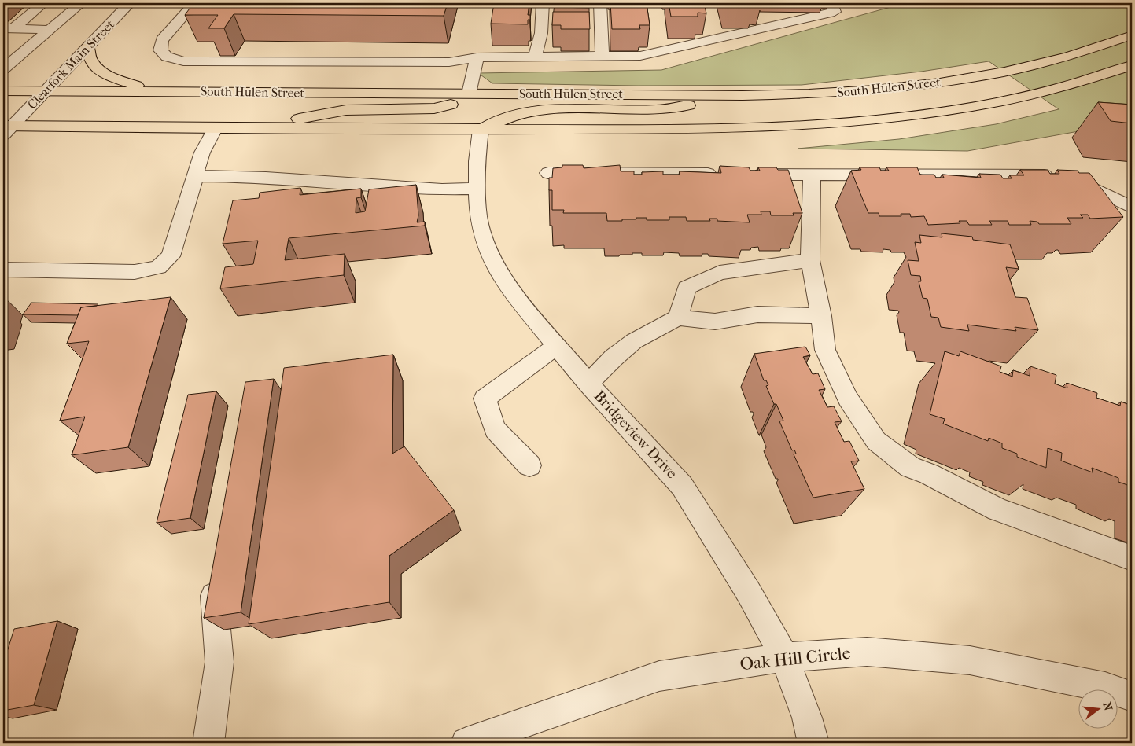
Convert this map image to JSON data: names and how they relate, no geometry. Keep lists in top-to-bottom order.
{
  "streets": {
    "main road": ["South Hulen Street"],
    "street": ["Clearfork Main Street", "Bridgeview Drive", "Oak Hill Circle"]
  },
  "crossings": [
    ["Clearfork Main Street", "South Hulen Street"],
    ["South Hulen Street", "Bridgeview Drive"],
    ["Bridgeview Drive", "Oak Hill Circle"]
  ],
  "north": "right"
}
